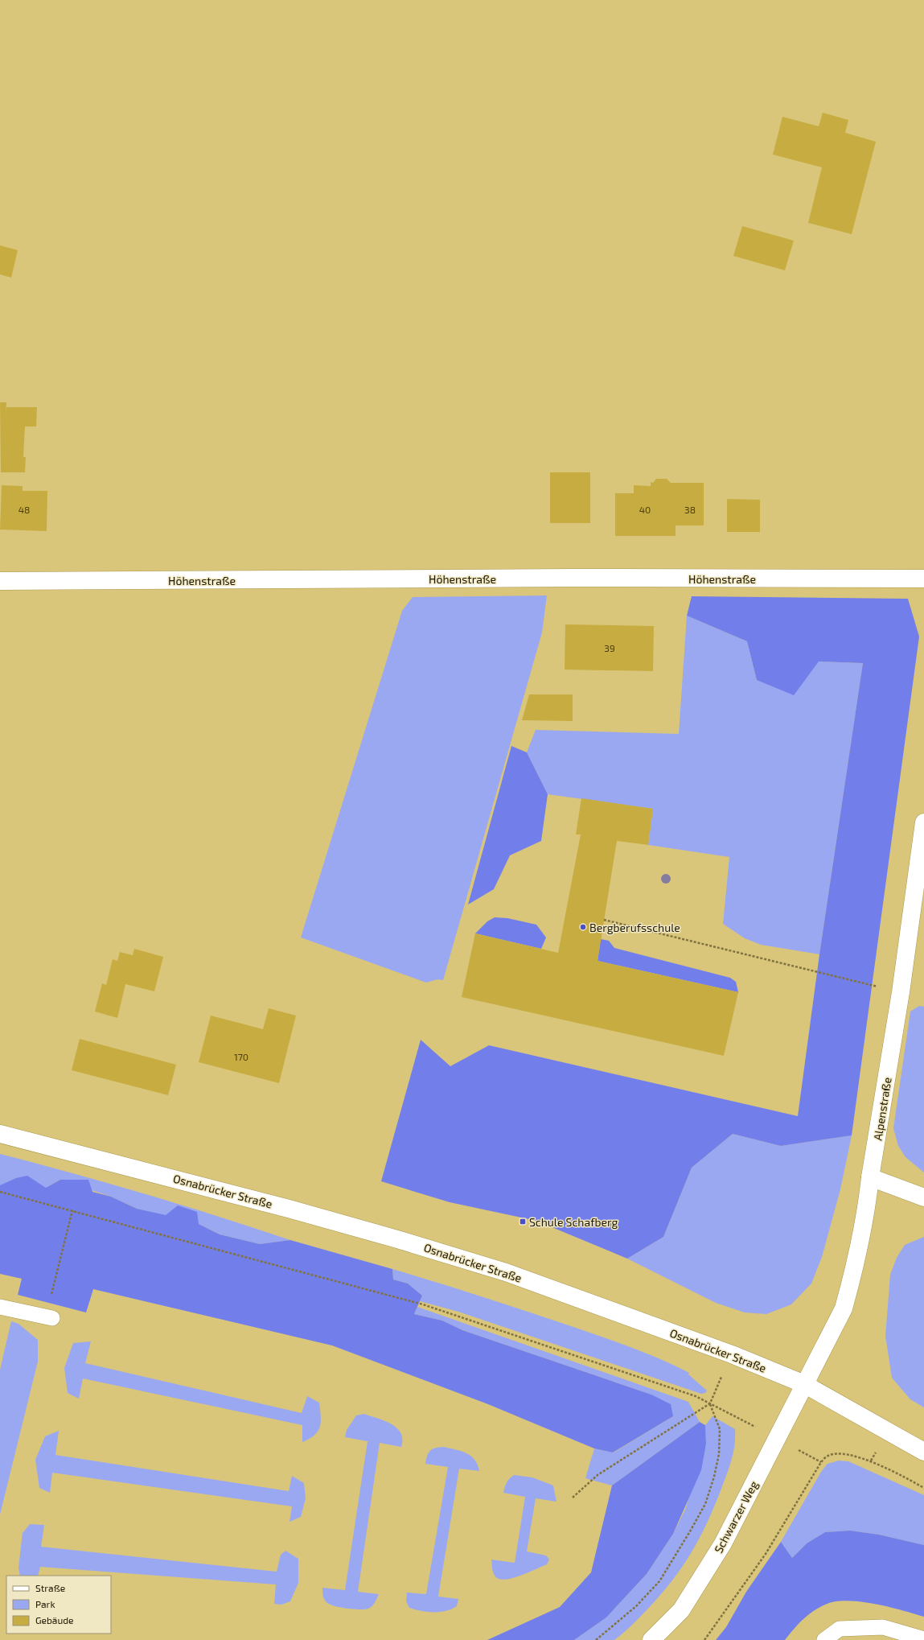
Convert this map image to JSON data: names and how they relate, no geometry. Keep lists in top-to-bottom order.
{
  "streets": {
    "street": [
      "Höhenstraße",
      "Alpenstraße",
      "Osnabrücker Straße",
      "Schwarzer Weg"
    ]
  },
  "crossings": [
    ["Alpenstraße", "Osnabrücker Straße"],
    ["Alpenstraße", "Schwarzer Weg"],
    ["Osnabrücker Straße", "Schwarzer Weg"]
  ],
  "places": {
    "other": ["Bergberufsschule"],
    "transit": ["Schule Schafberg"]
  },
  "house_numbers": [
    "48",
    "40",
    "38",
    "39",
    "170"
  ],
  "legend": ["Straße", "Park", "Gebäude"]
}
